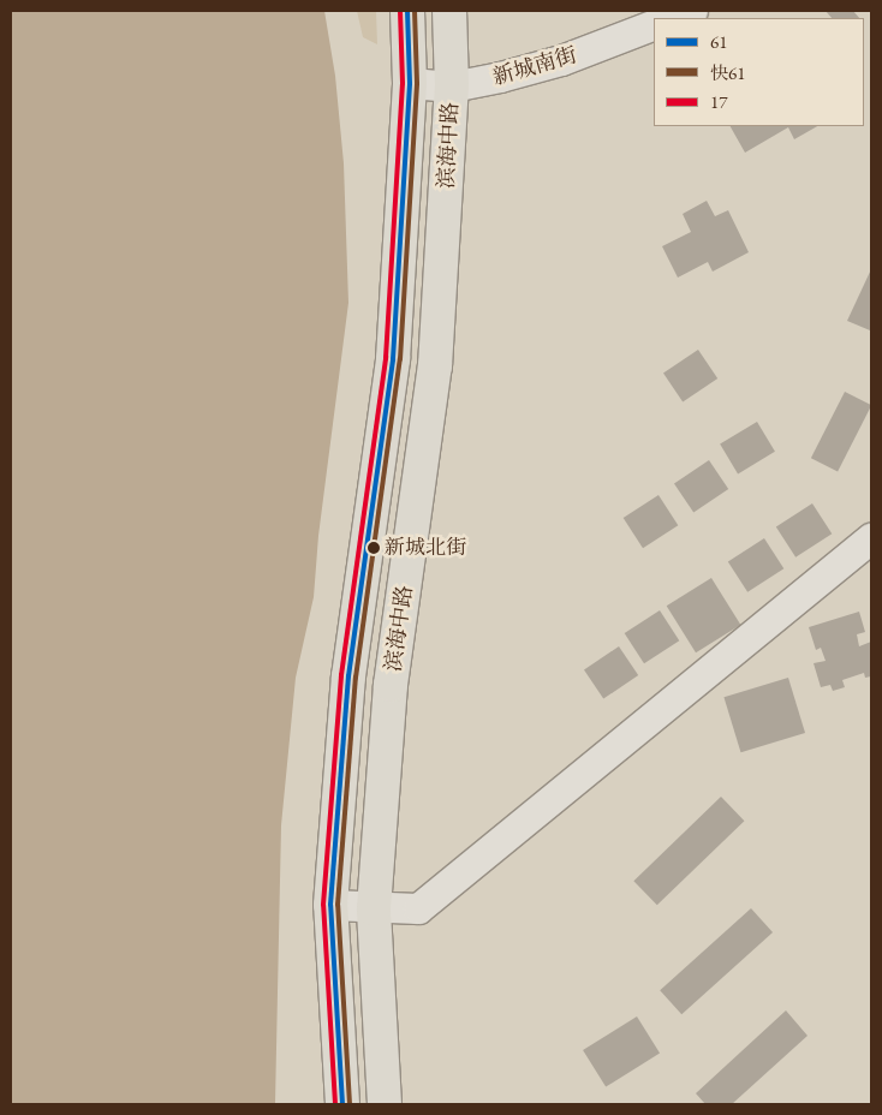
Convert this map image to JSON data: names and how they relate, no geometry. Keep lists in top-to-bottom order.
{
  "streets": {
    "main road": ["滨海中路"],
    "street": ["新城南街"]
  },
  "crossings": [
    ["新城南街", "滨海中路"]
  ],
  "places": ["新城北街"],
  "lines": ["transit line 61", "transit line 快61", "transit line 17"],
  "legend": ["61", "快61", "17"]
}
